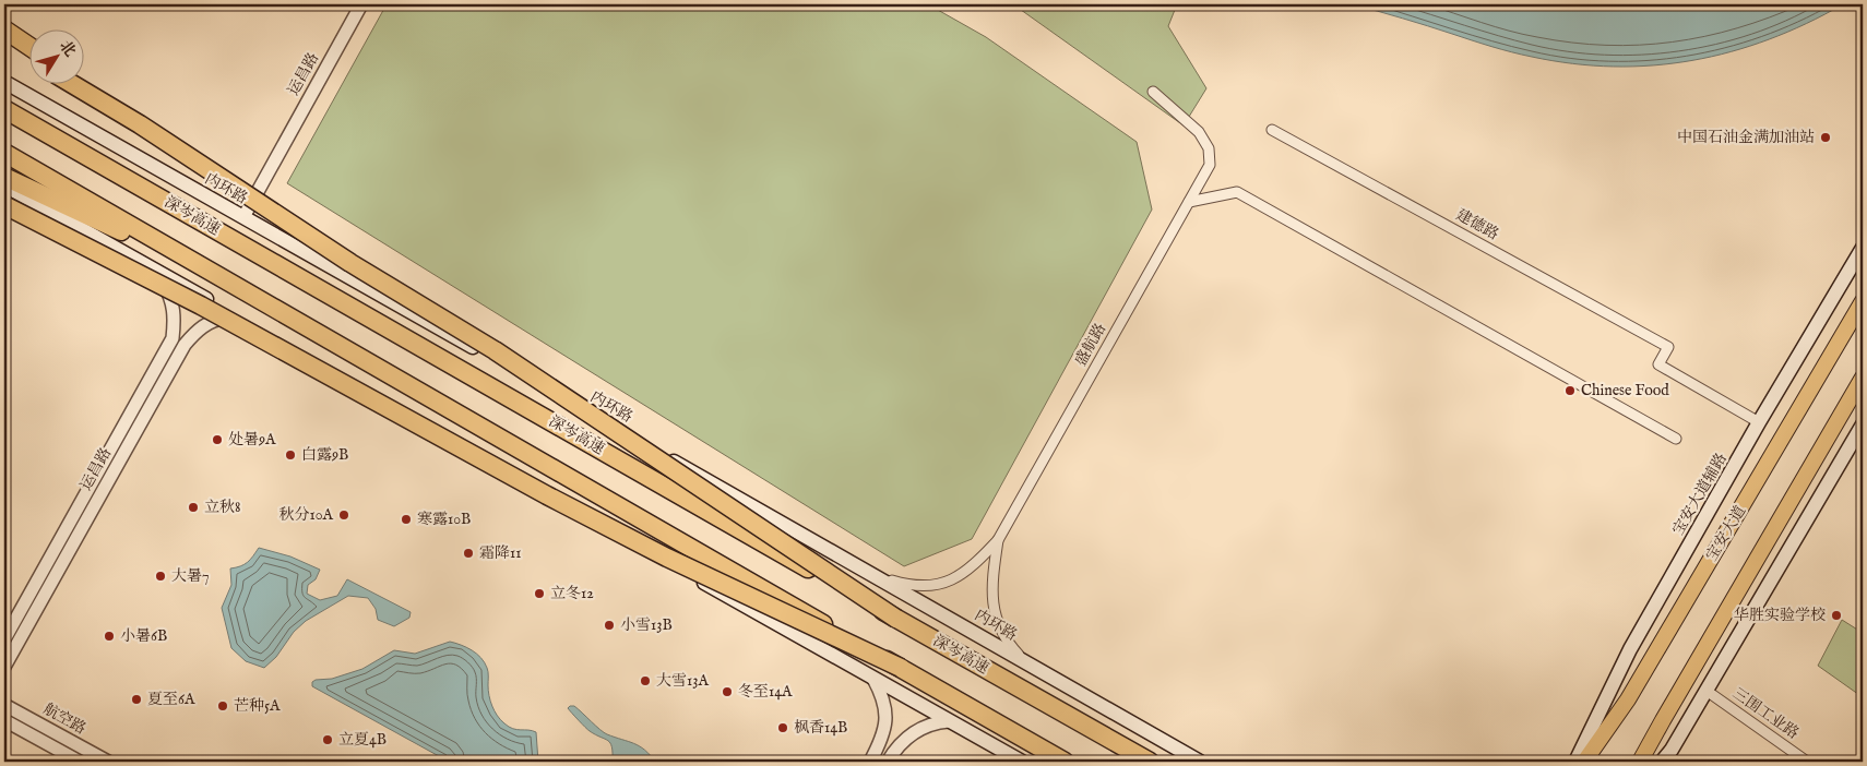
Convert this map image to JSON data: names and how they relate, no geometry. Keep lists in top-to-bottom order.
{
  "streets": {
    "highway": ["深岑高速"],
    "main road": ["内环路", "宝安大道辅路", "宝安大道"],
    "street": [
      "运昌路",
      "建德路",
      "盛航路",
      "三围工业路",
      "航空路"
    ]
  },
  "crossings": [
    ["运昌路", "内环路"],
    ["建德路", "宝安大道辅路"]
  ],
  "places": [
    "中国石油金满加油站",
    "Chinese Food",
    "处暑9A",
    "白露9B",
    "立秋8",
    "秋分10A",
    "寒露10B",
    "霜降11",
    "大暑7",
    "立冬12",
    "华胜实验学校",
    "小雪13B",
    "小暑6B",
    "大雪13A",
    "冬至14A",
    "夏至6A",
    "芒种5A",
    "枫香14B",
    "立夏4B"
  ],
  "north": "top right"
}
